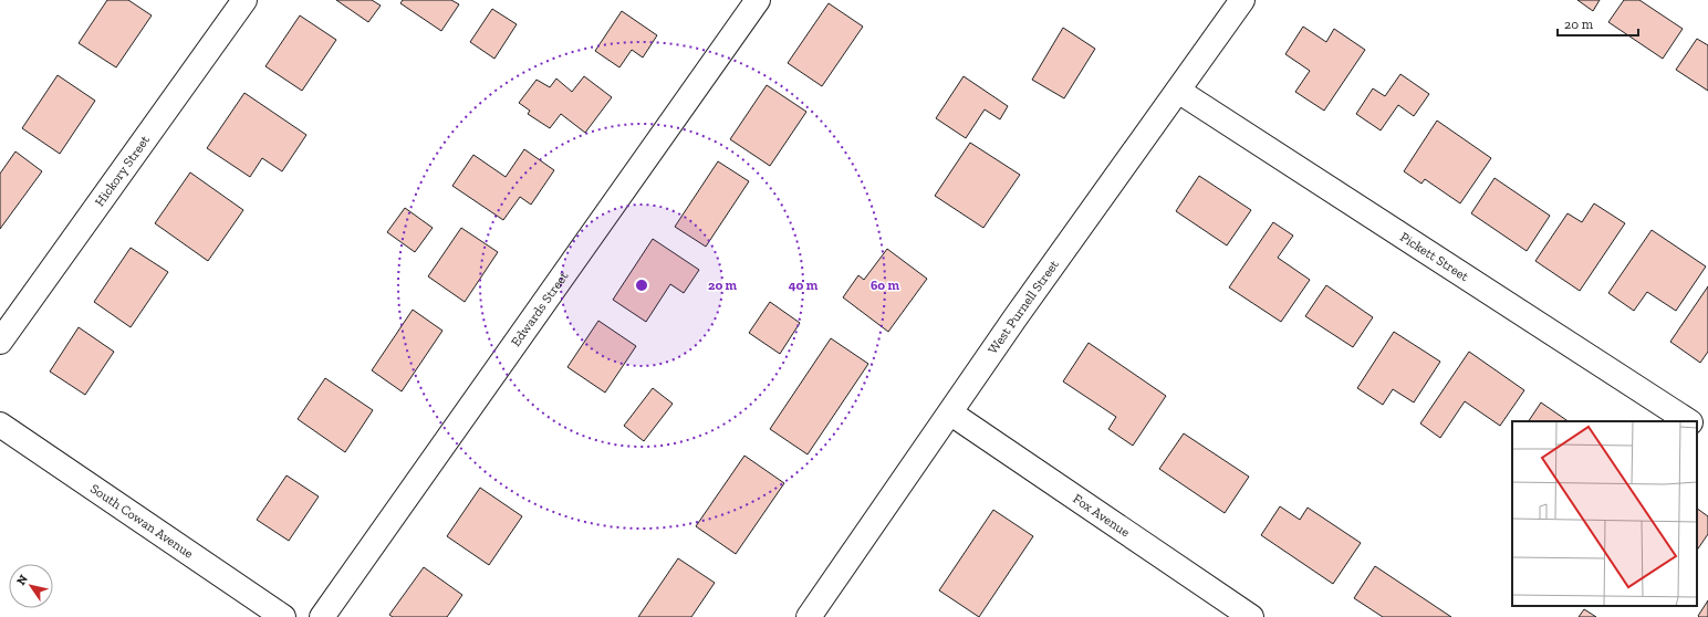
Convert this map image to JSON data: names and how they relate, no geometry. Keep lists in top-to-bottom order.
{
  "streets": {
    "street": [
      "Hickory Street",
      "Pickett Street",
      "West Purnell Street",
      "Edwards Street",
      "Fox Avenue",
      "South Cowan Avenue"
    ]
  },
  "crossings": [
    ["Pickett Street", "West Purnell Street"],
    ["West Purnell Street", "Fox Avenue"]
  ],
  "scale_bar": "20 m",
  "north": "top left",
  "rings": ["20 m", "40 m", "60 m"]
}
